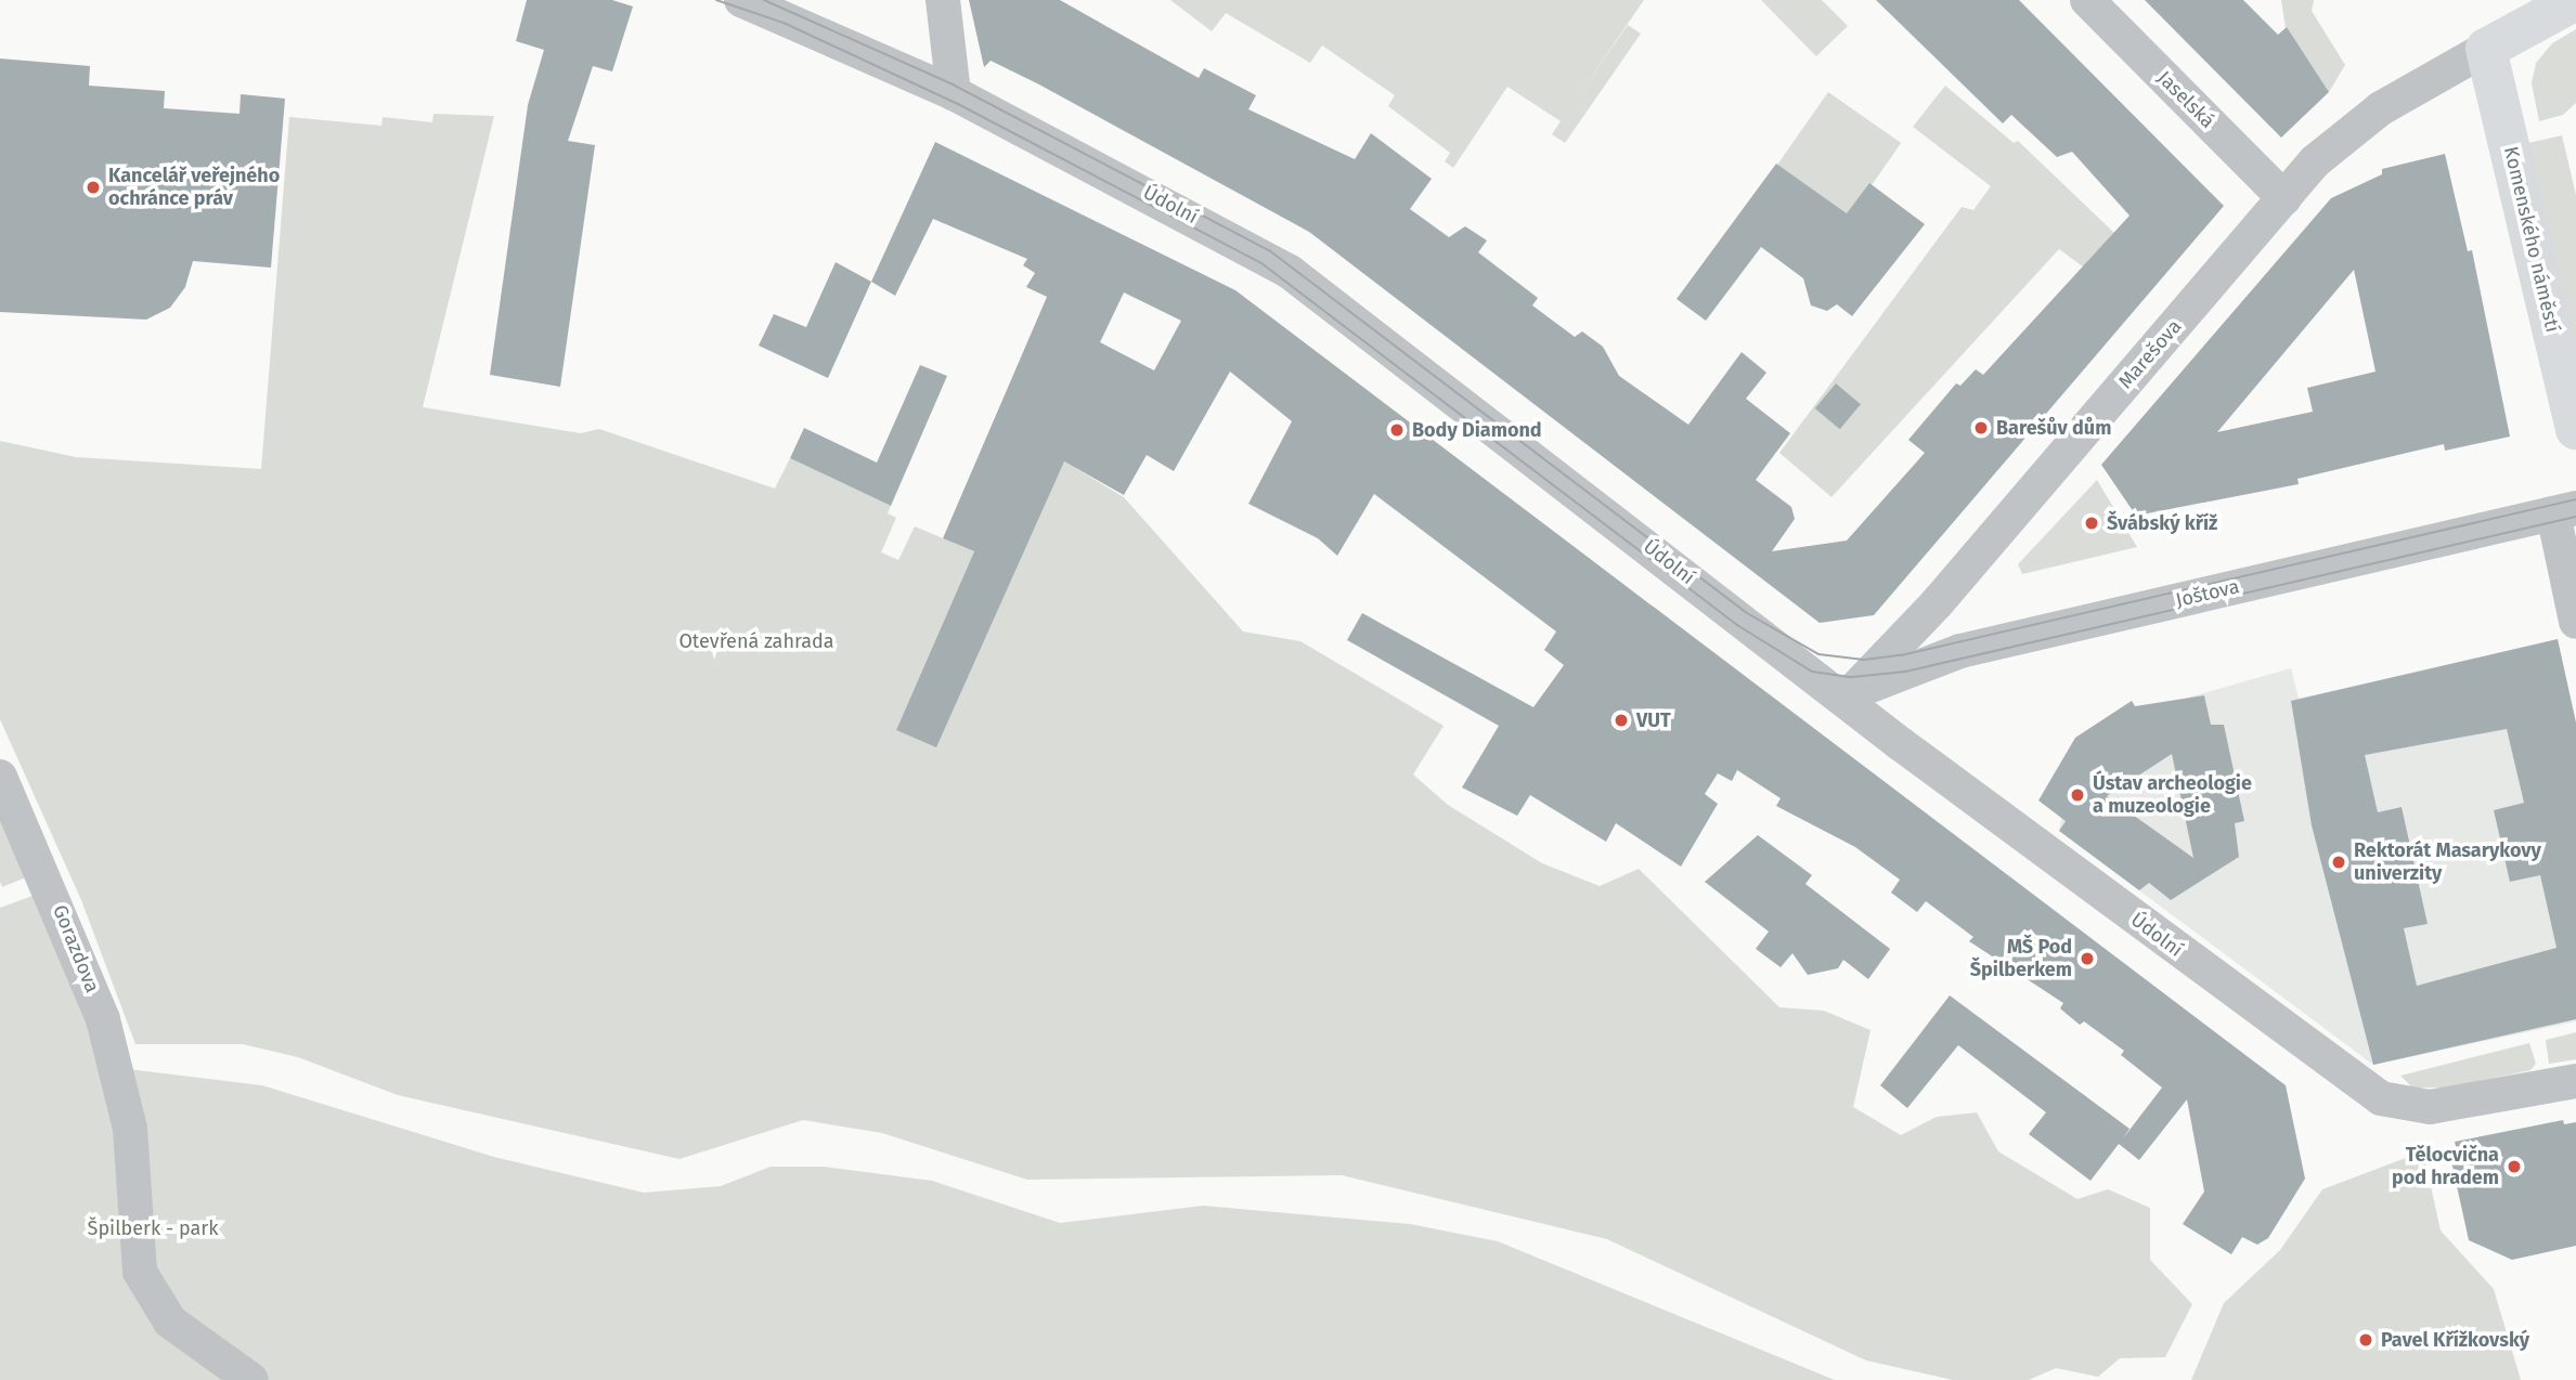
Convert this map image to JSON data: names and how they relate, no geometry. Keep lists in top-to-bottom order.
{
  "streets": {
    "main road": ["Komenského náměstí"],
    "street": [
      "Jaselská",
      "Údolní",
      "Marešova",
      "Joštova",
      "Gorazdova"
    ]
  },
  "crossings": [
    ["Jaselská", "Marešova"],
    ["Údolní", "Marešova"],
    ["Údolní", "Joštova"],
    ["Komenského náměstí", "Marešova"],
    ["Marešova", "Joštova"]
  ],
  "parks": ["Otevřená zahrada", "Špilberk - park"],
  "places": [
    "Kancelář veřejného ochránce práv",
    "Barešův dům",
    "Body Diamond",
    "Švábský kříž",
    "VUT",
    "Ústav archeologie a muzeologie",
    "Rektorát Masarykovy univerzity",
    "MŠ Pod Špilberkem",
    "Tělocvična pod hradem",
    "Pavel Křížkovský"
  ]
}
